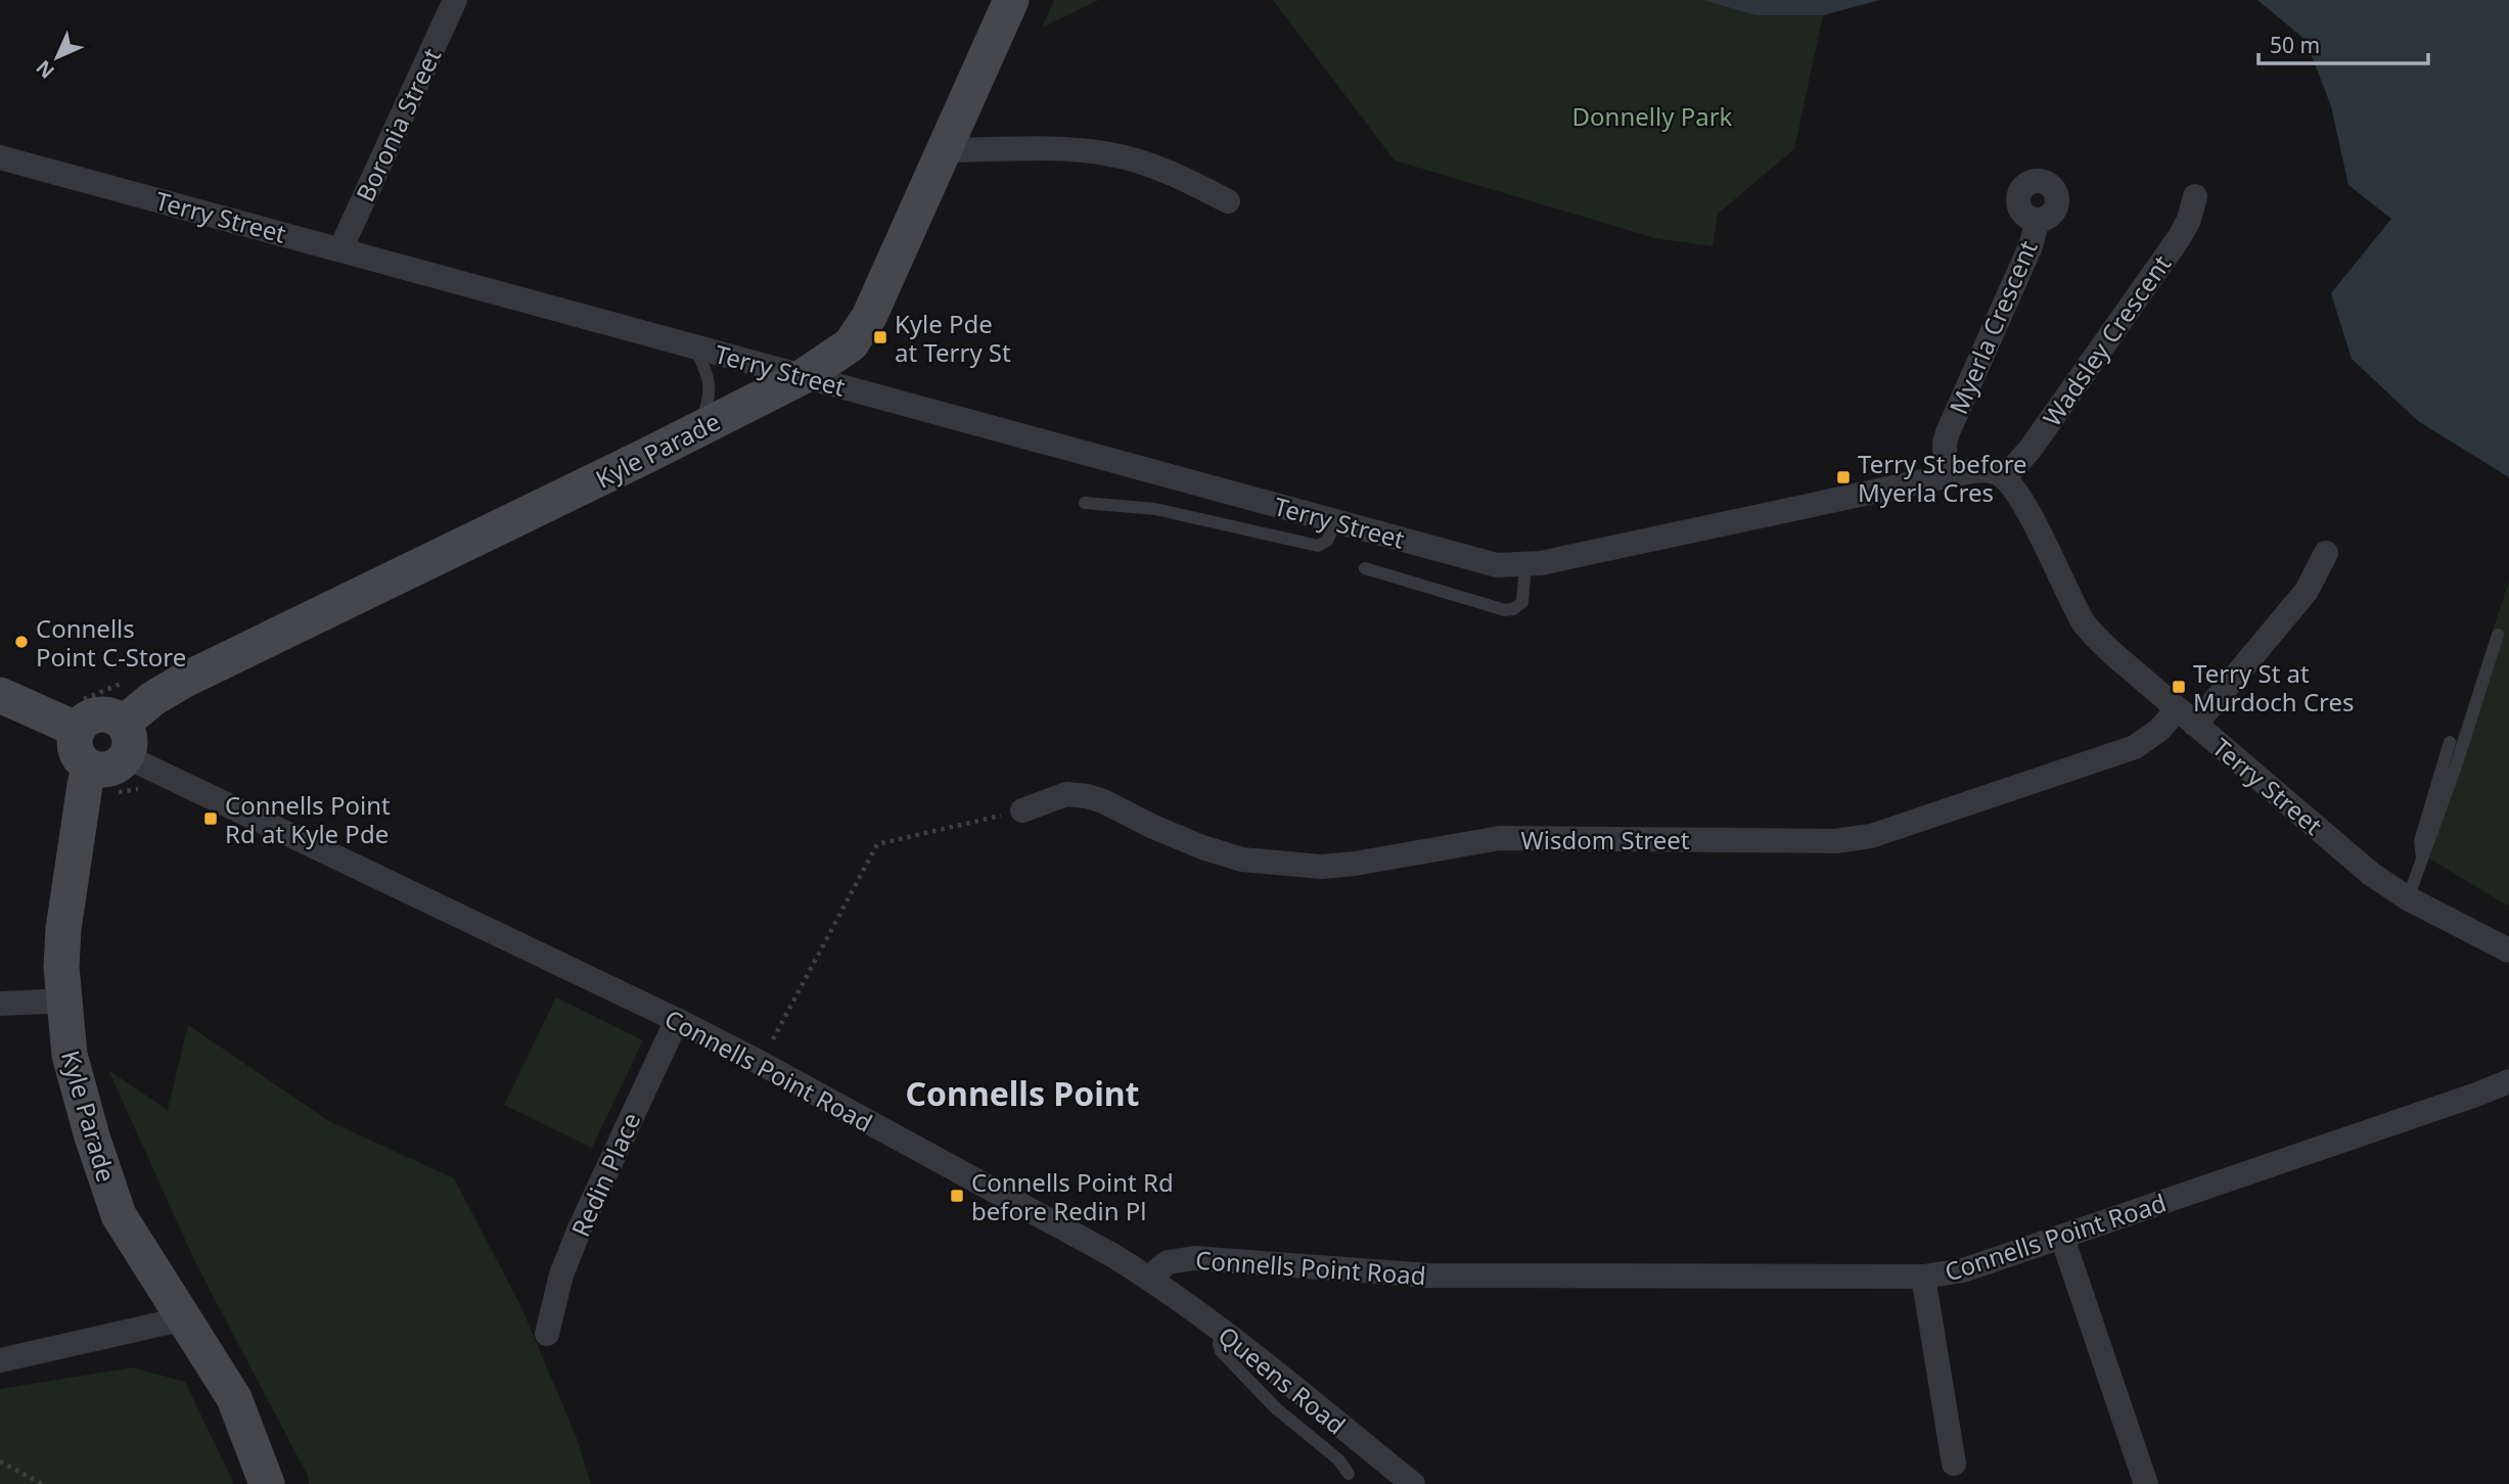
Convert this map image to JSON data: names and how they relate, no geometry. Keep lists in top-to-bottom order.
{
  "streets": {
    "street": [
      "Boronia Street",
      "Terry Street",
      "Myerla Crescent",
      "Wadsley Crescent",
      "Kyle Parade",
      "Wisdom Street",
      "Connells Point Road",
      "Redin Place",
      "Queens Road"
    ]
  },
  "crossings": [
    ["Boronia Street", "Terry Street"],
    ["Terry Street", "Myerla Crescent"],
    ["Terry Street", "Wadsley Crescent"],
    ["Terry Street", "Kyle Parade"],
    ["Terry Street", "Wisdom Street"],
    ["Kyle Parade", "Connells Point Road"],
    ["Connells Point Road", "Redin Place"],
    ["Connells Point Road", "Queens Road"]
  ],
  "districts": ["Connells Point"],
  "parks": ["Donnelly Park"],
  "places": {
    "transit": [
      "Kyle Pde at Terry St",
      "Terry St before Myerla Cres",
      "Terry St at Murdoch Cres",
      "Connells Point Rd at Kyle Pde",
      "Connells Point Rd before Redin Pl"
    ],
    "other": ["Connells Point C-Store"]
  },
  "scale_bar": "50 m",
  "north": "bottom left"
}
